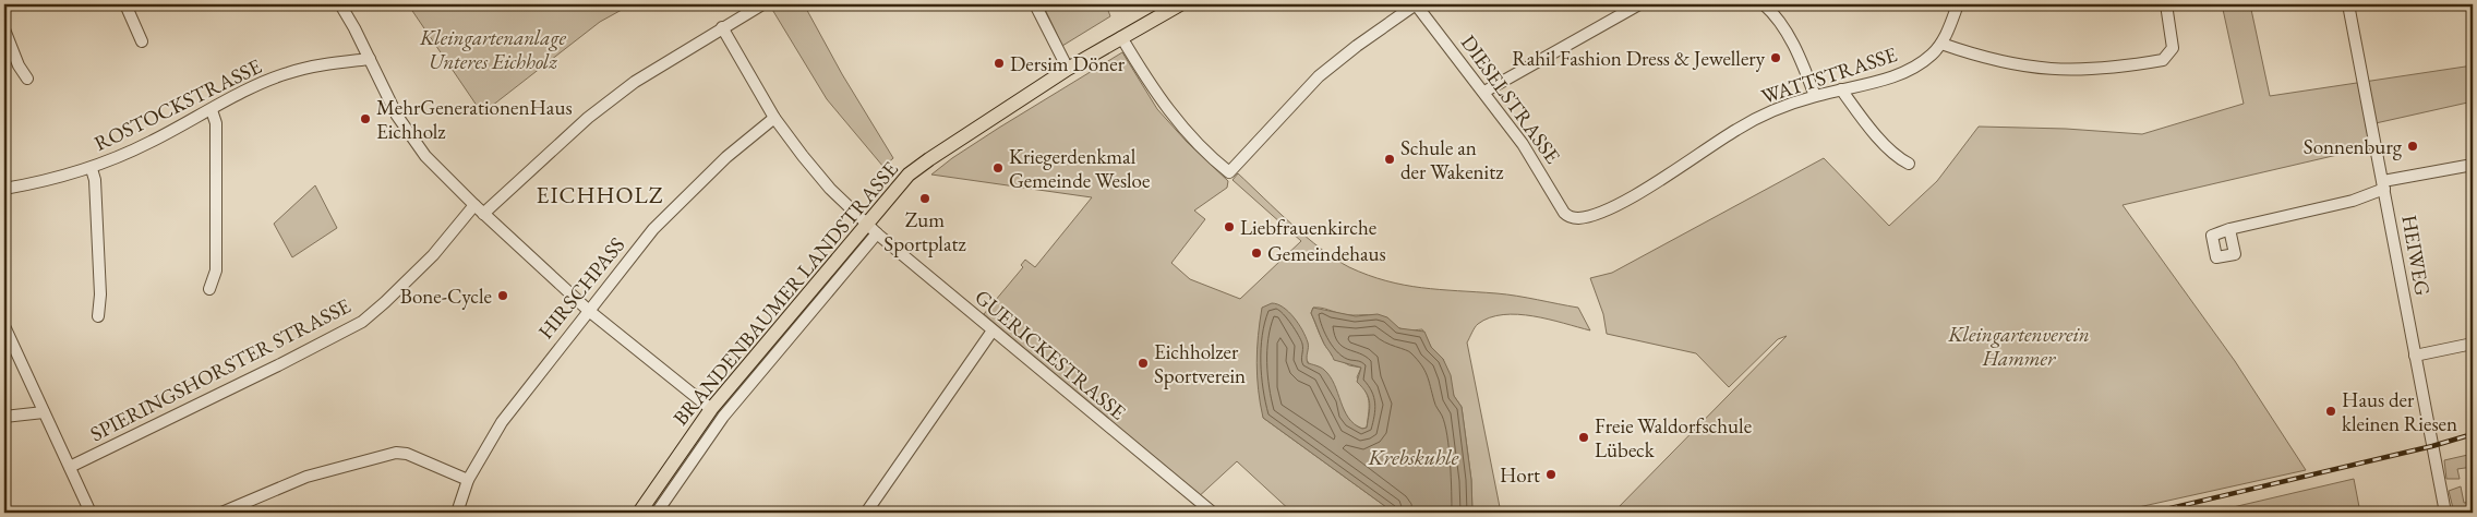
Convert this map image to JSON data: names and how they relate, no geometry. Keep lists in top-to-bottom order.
{
  "streets": {
    "main road": ["BRANDENBAUMER LANDSTRASSE"],
    "street": [
      "WATTSTRASSE",
      "DIESELSTRASSE",
      "ROSTOCKSTRASSE",
      "HEIWEG",
      "HIRSCHPASS",
      "GUERICKESTRASSE",
      "SPIERINGSHORSTER STRASSE"
    ]
  },
  "crossings": [
    ["WATTSTRASSE", "DIESELSTRASSE"],
    ["HIRSCHPASS", "GUERICKESTRASSE"],
    ["BRANDENBAUMER LANDSTRASSE", "GUERICKESTRASSE"]
  ],
  "districts": ["EICHHOLZ"],
  "water": ["Krebskuhle"],
  "parks": ["Kleingartenanlage Unteres Eichholz", "Kleingartenverein Hammer"],
  "places": [
    "Rahil Fashion Dress & Jewellery",
    "Dersim Döner",
    "MehrGenerationenHaus Eichholz",
    "Sonnenburg",
    "Schule an der Wakenitz",
    "Kriegerdenkmal Gemeinde Wesloe",
    "Zum Sportplatz",
    "Liebfrauenkirche",
    "Gemeindehaus",
    "Bone-Cycle",
    "Eichholzer Sportverein",
    "Haus der kleinen Riesen",
    "Freie Waldorfschule Lübeck",
    "Hort"
  ]
}
